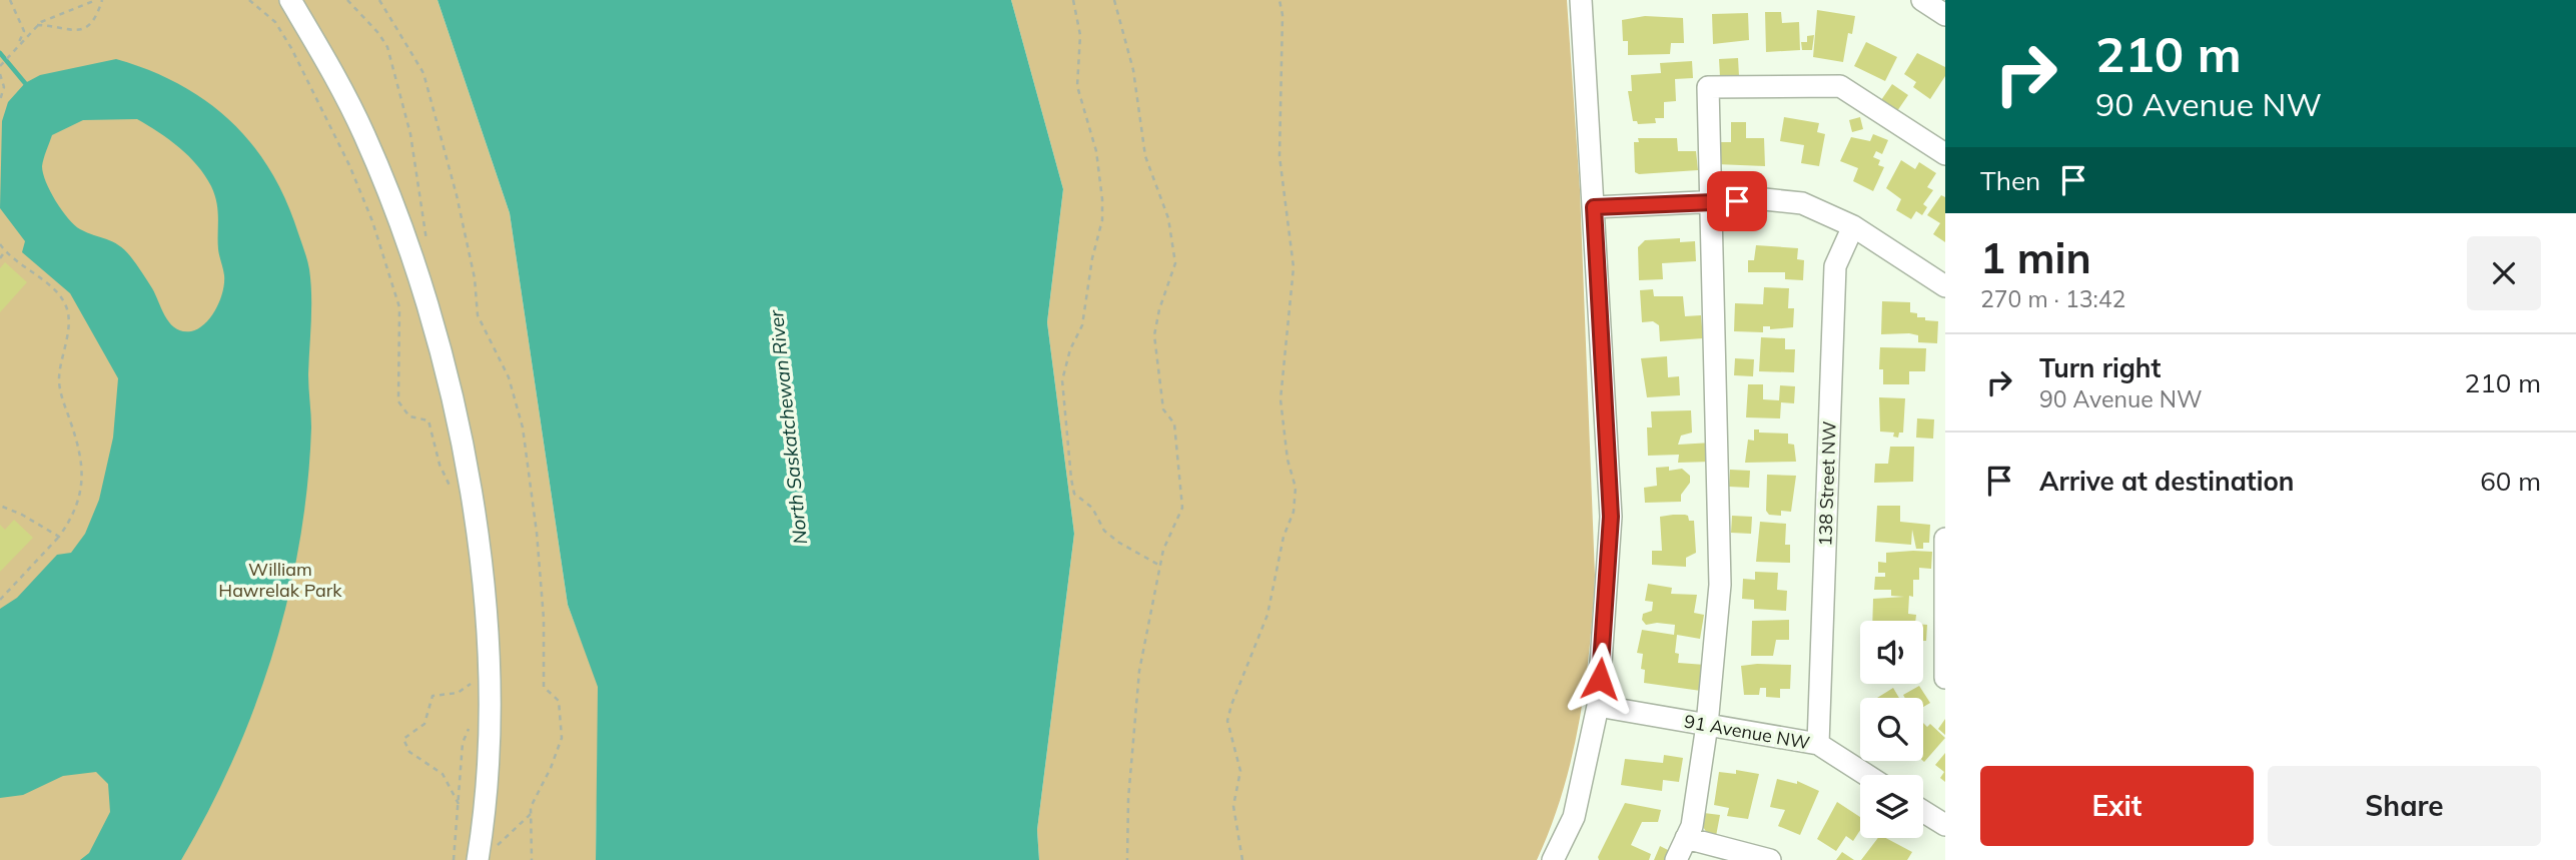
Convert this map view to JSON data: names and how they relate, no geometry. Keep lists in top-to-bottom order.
{
  "streets": {
    "street": ["138 Street NW", "91 Avenue NW"]
  },
  "crossings": [
    ["138 Street NW", "91 Avenue NW"]
  ],
  "water": ["North Saskatchewan River"],
  "parks": ["William Hawrelak Park"],
  "page": {
    "turn": ["210 m", "90 Avenue NW"],
    "then": "Then",
    "heading": ["1 min", "270 m · 13:42"],
    "list": [
      {
        "name": "Turn right",
        "note": "90 Avenue NW",
        "value": "210 m"
      },
      {
        "name": "Arrive at destination",
        "value": "60 m"
      }
    ],
    "buttons": ["Exit", "Share"]
  }
}
